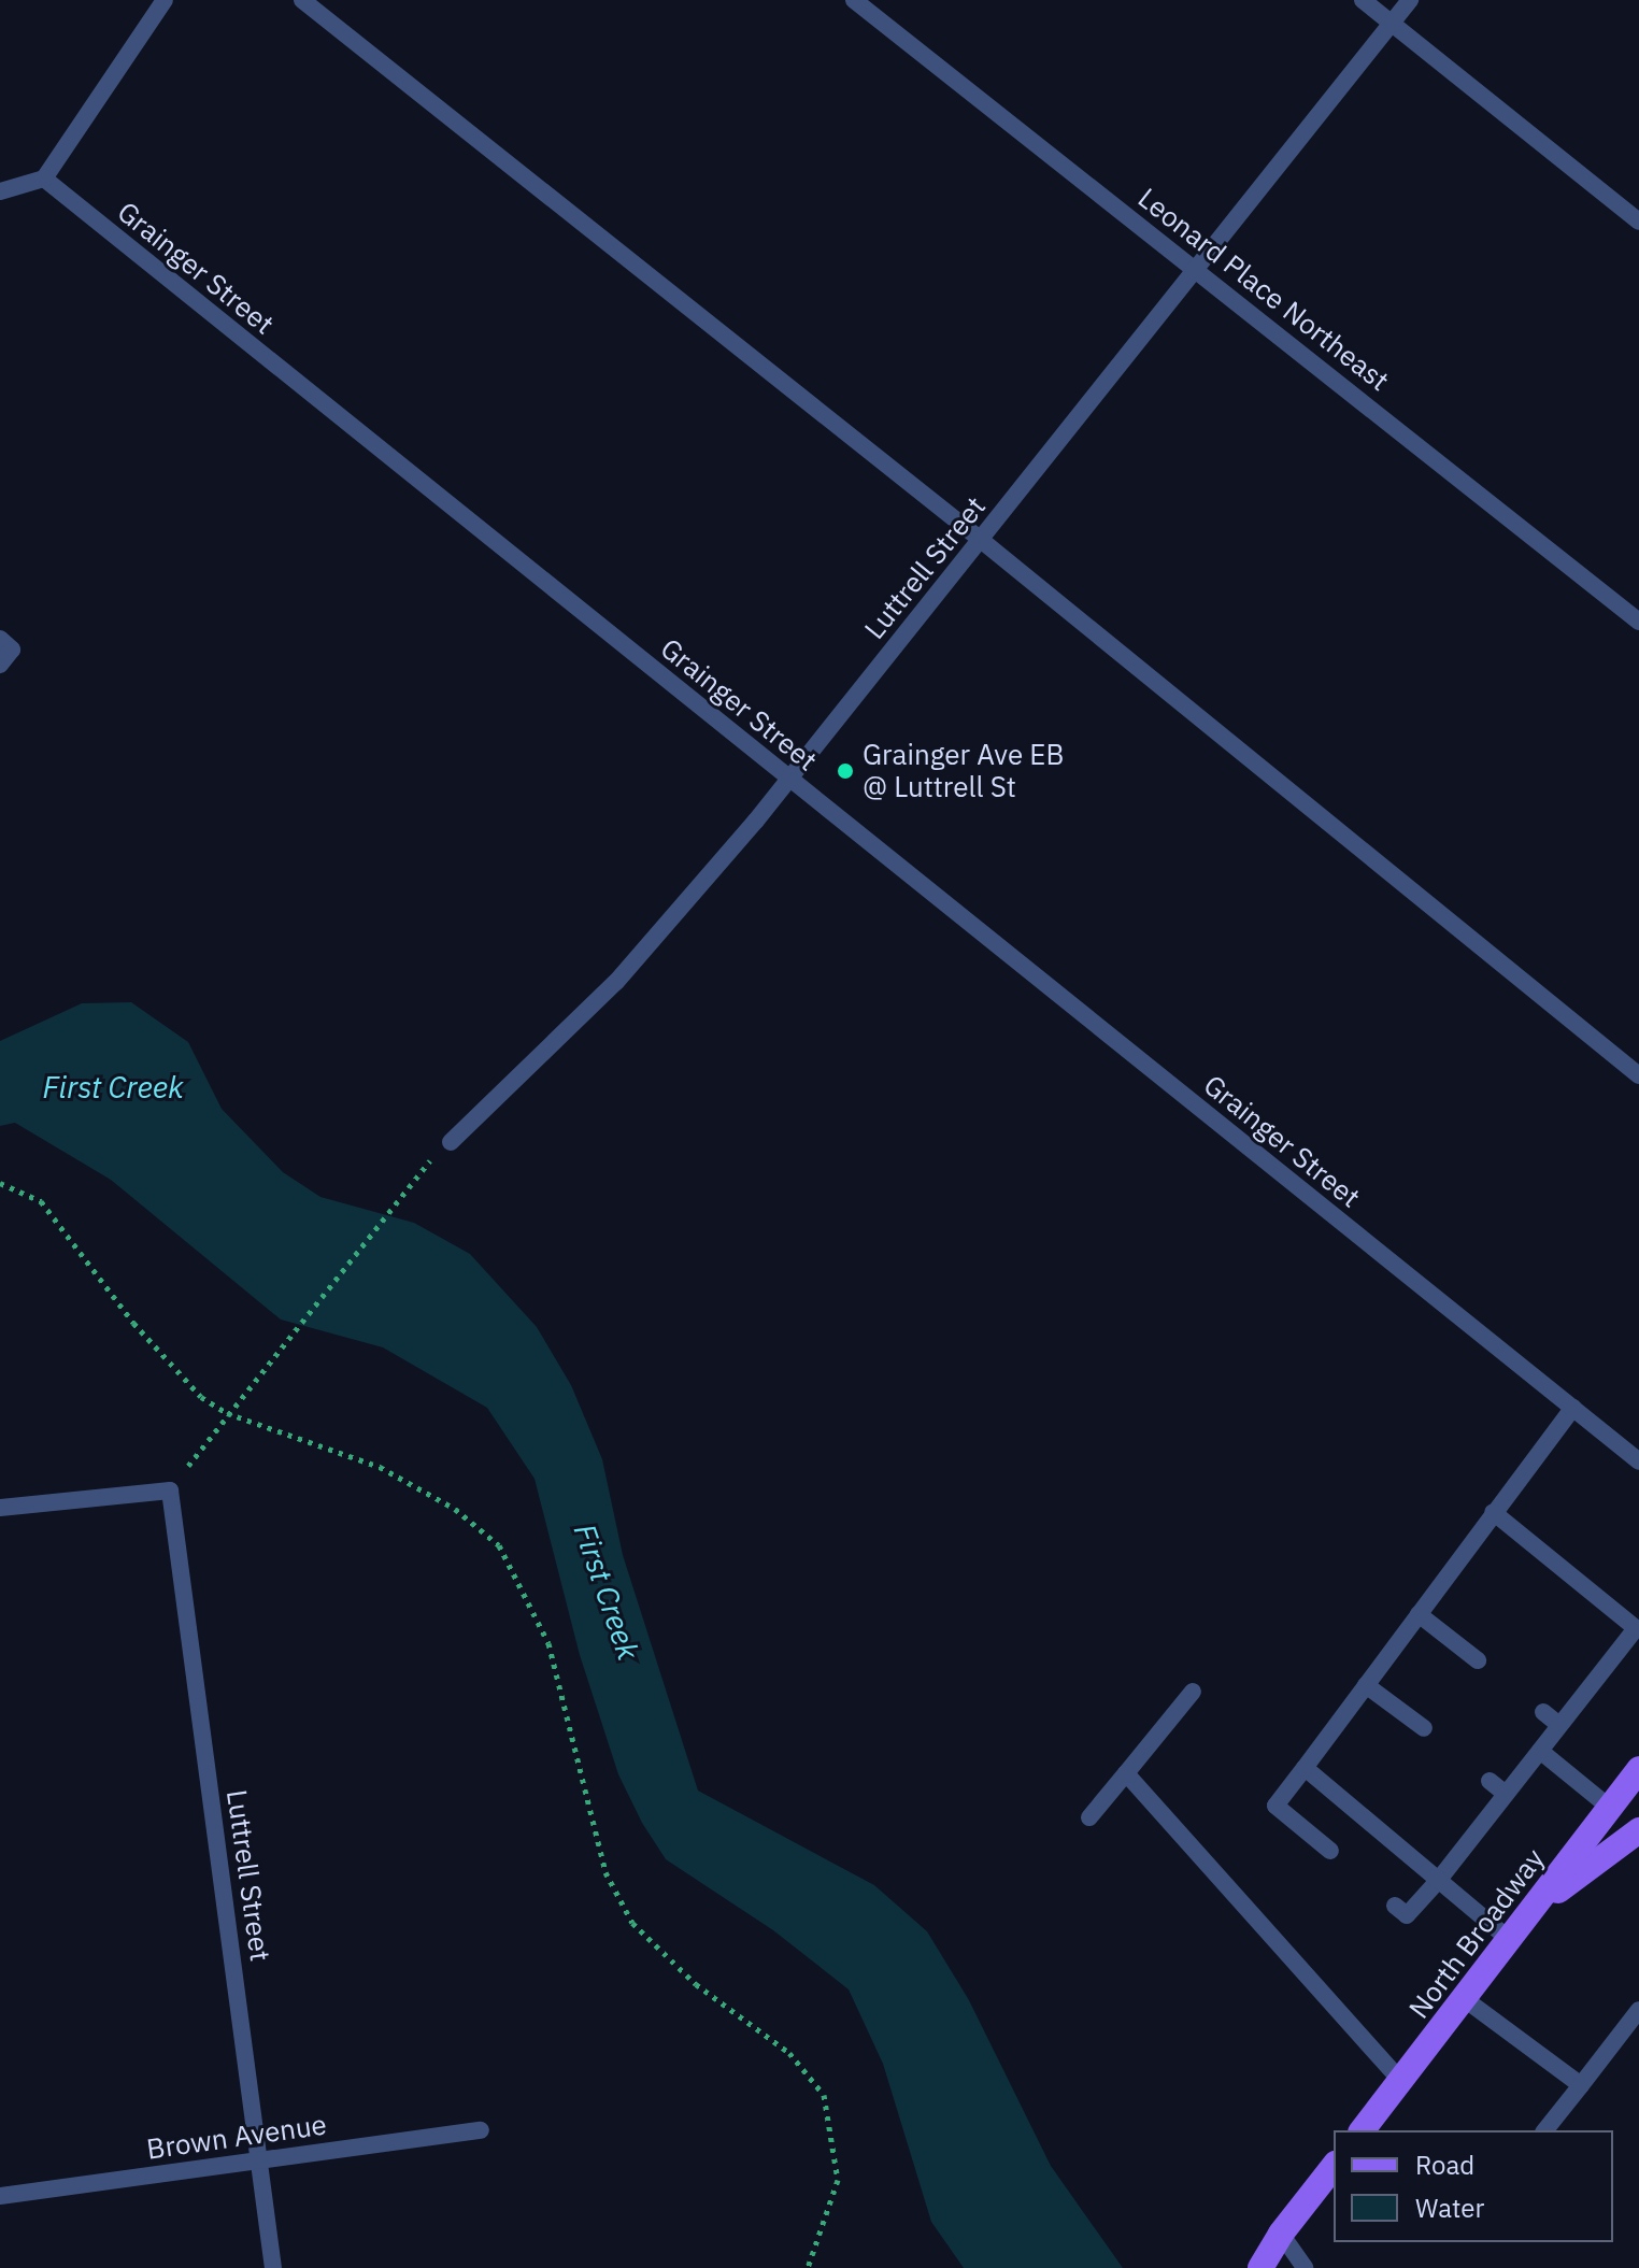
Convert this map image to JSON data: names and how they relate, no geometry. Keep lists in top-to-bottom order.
{
  "streets": {
    "main road": ["North Broadway"],
    "street": [
      "Grainger Street",
      "Leonard Place Northeast",
      "Luttrell Street",
      "Brown Avenue"
    ]
  },
  "crossings": [
    ["Grainger Street", "Luttrell Street"],
    ["Leonard Place Northeast", "Luttrell Street"],
    ["Luttrell Street", "Brown Avenue"]
  ],
  "water": ["First Creek"],
  "places": ["Grainger Ave EB @ Luttrell St"],
  "legend": ["Road", "Water"]
}
